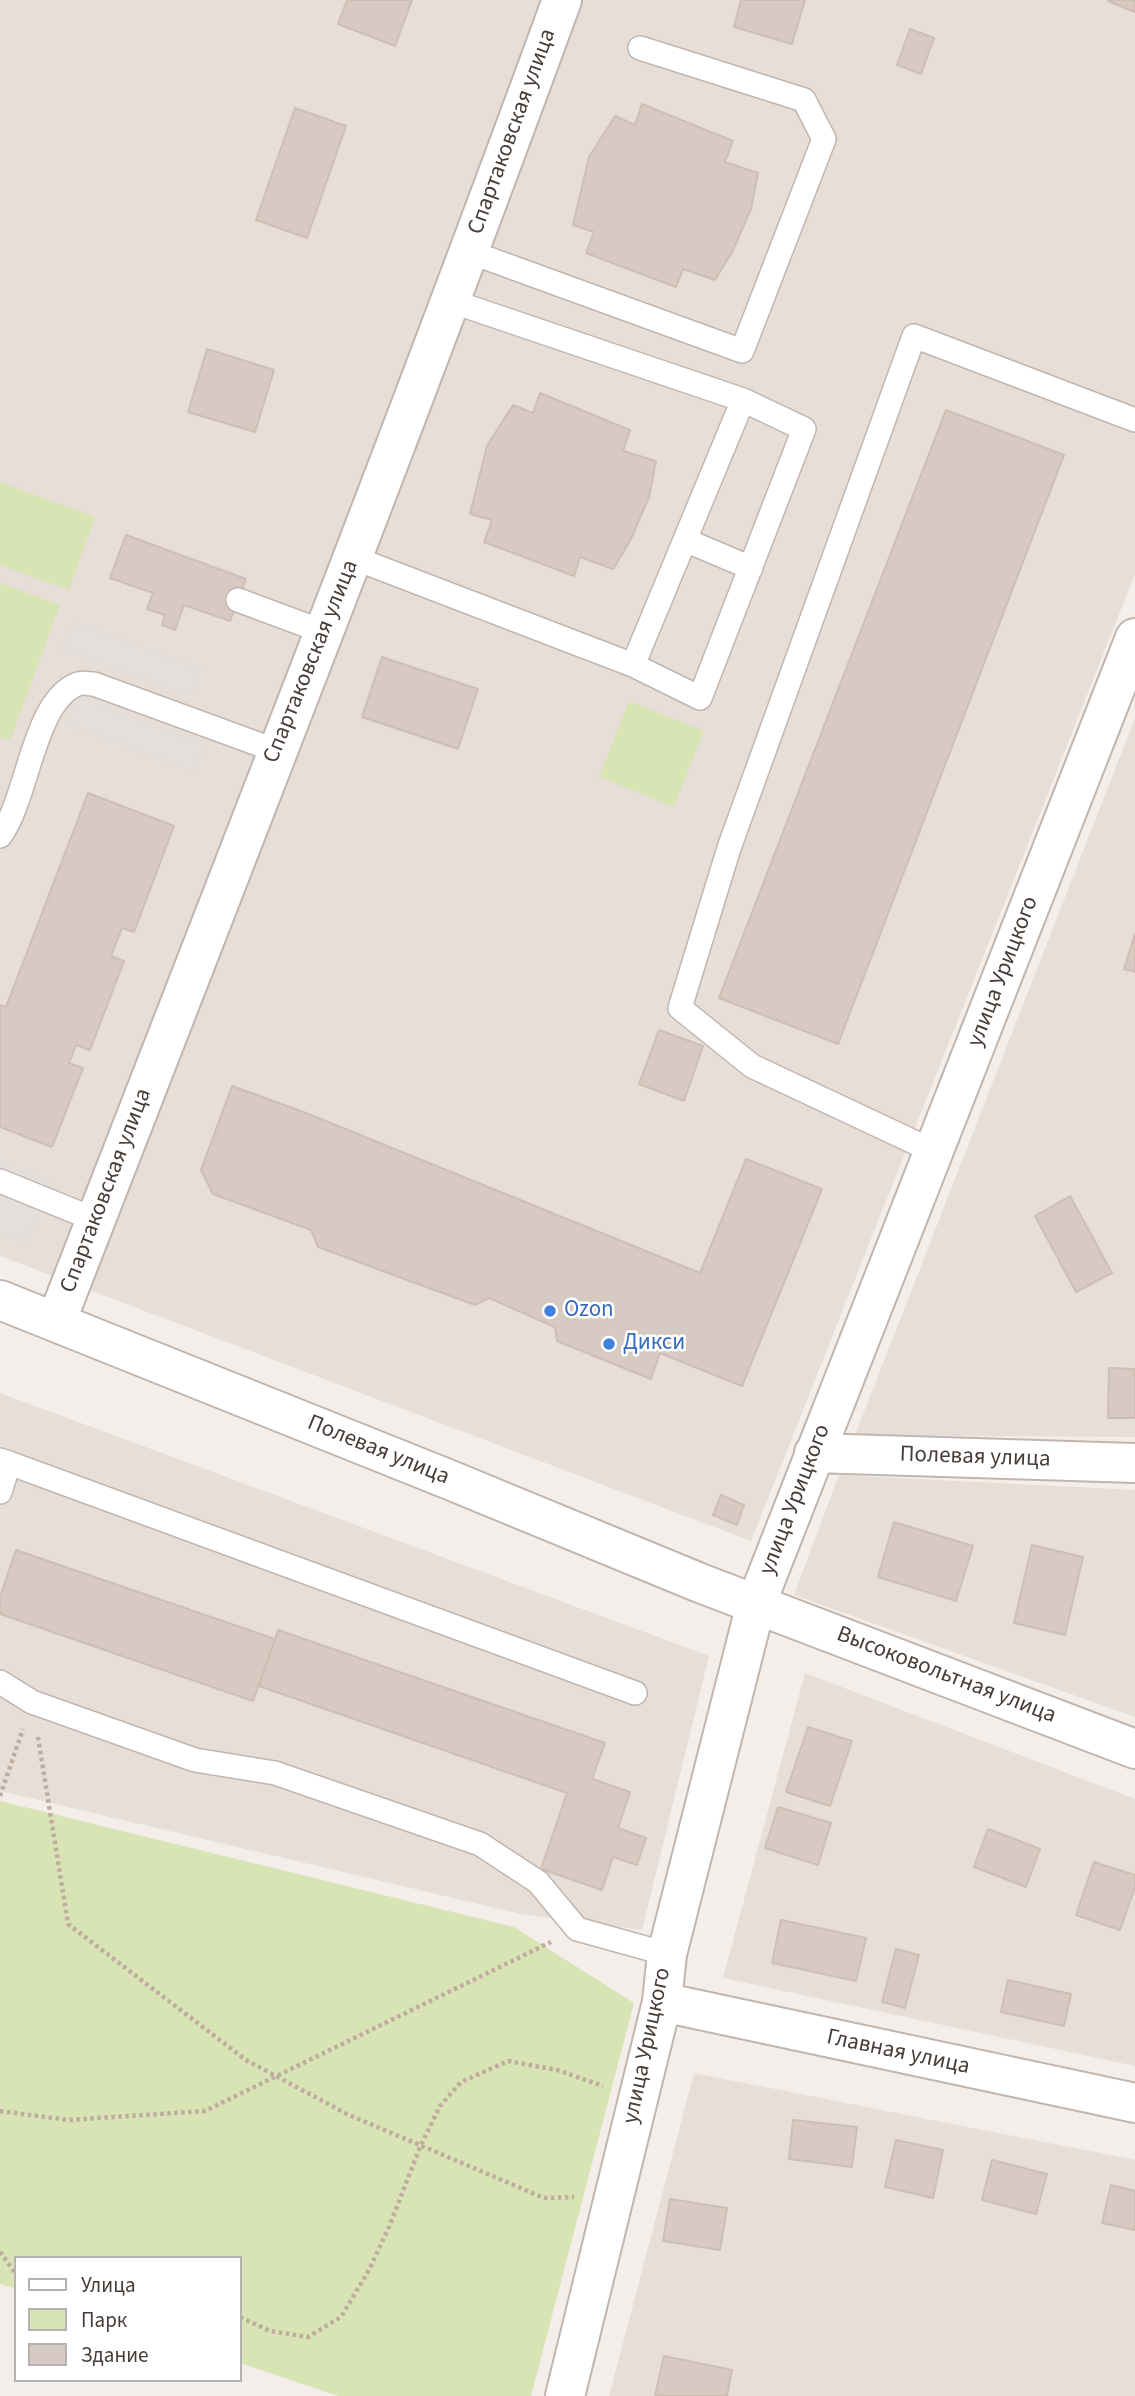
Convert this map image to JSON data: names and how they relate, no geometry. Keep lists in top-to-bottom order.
{
  "streets": {
    "street": [
      "Спартаковская улица",
      "улица Урицкого",
      "Полевая улица",
      "Высоковольтная улица",
      "Главная улица"
    ]
  },
  "crossings": [
    ["Спартаковская улица", "Полевая улица"],
    ["улица Урицкого", "Полевая улица"],
    ["улица Урицкого", "Высоковольтная улица"],
    ["улица Урицкого", "Главная улица"],
    ["Полевая улица", "Высоковольтная улица"]
  ],
  "places": ["Ozon", "Дикси"],
  "legend": ["Улица", "Парк", "Здание"]
}
